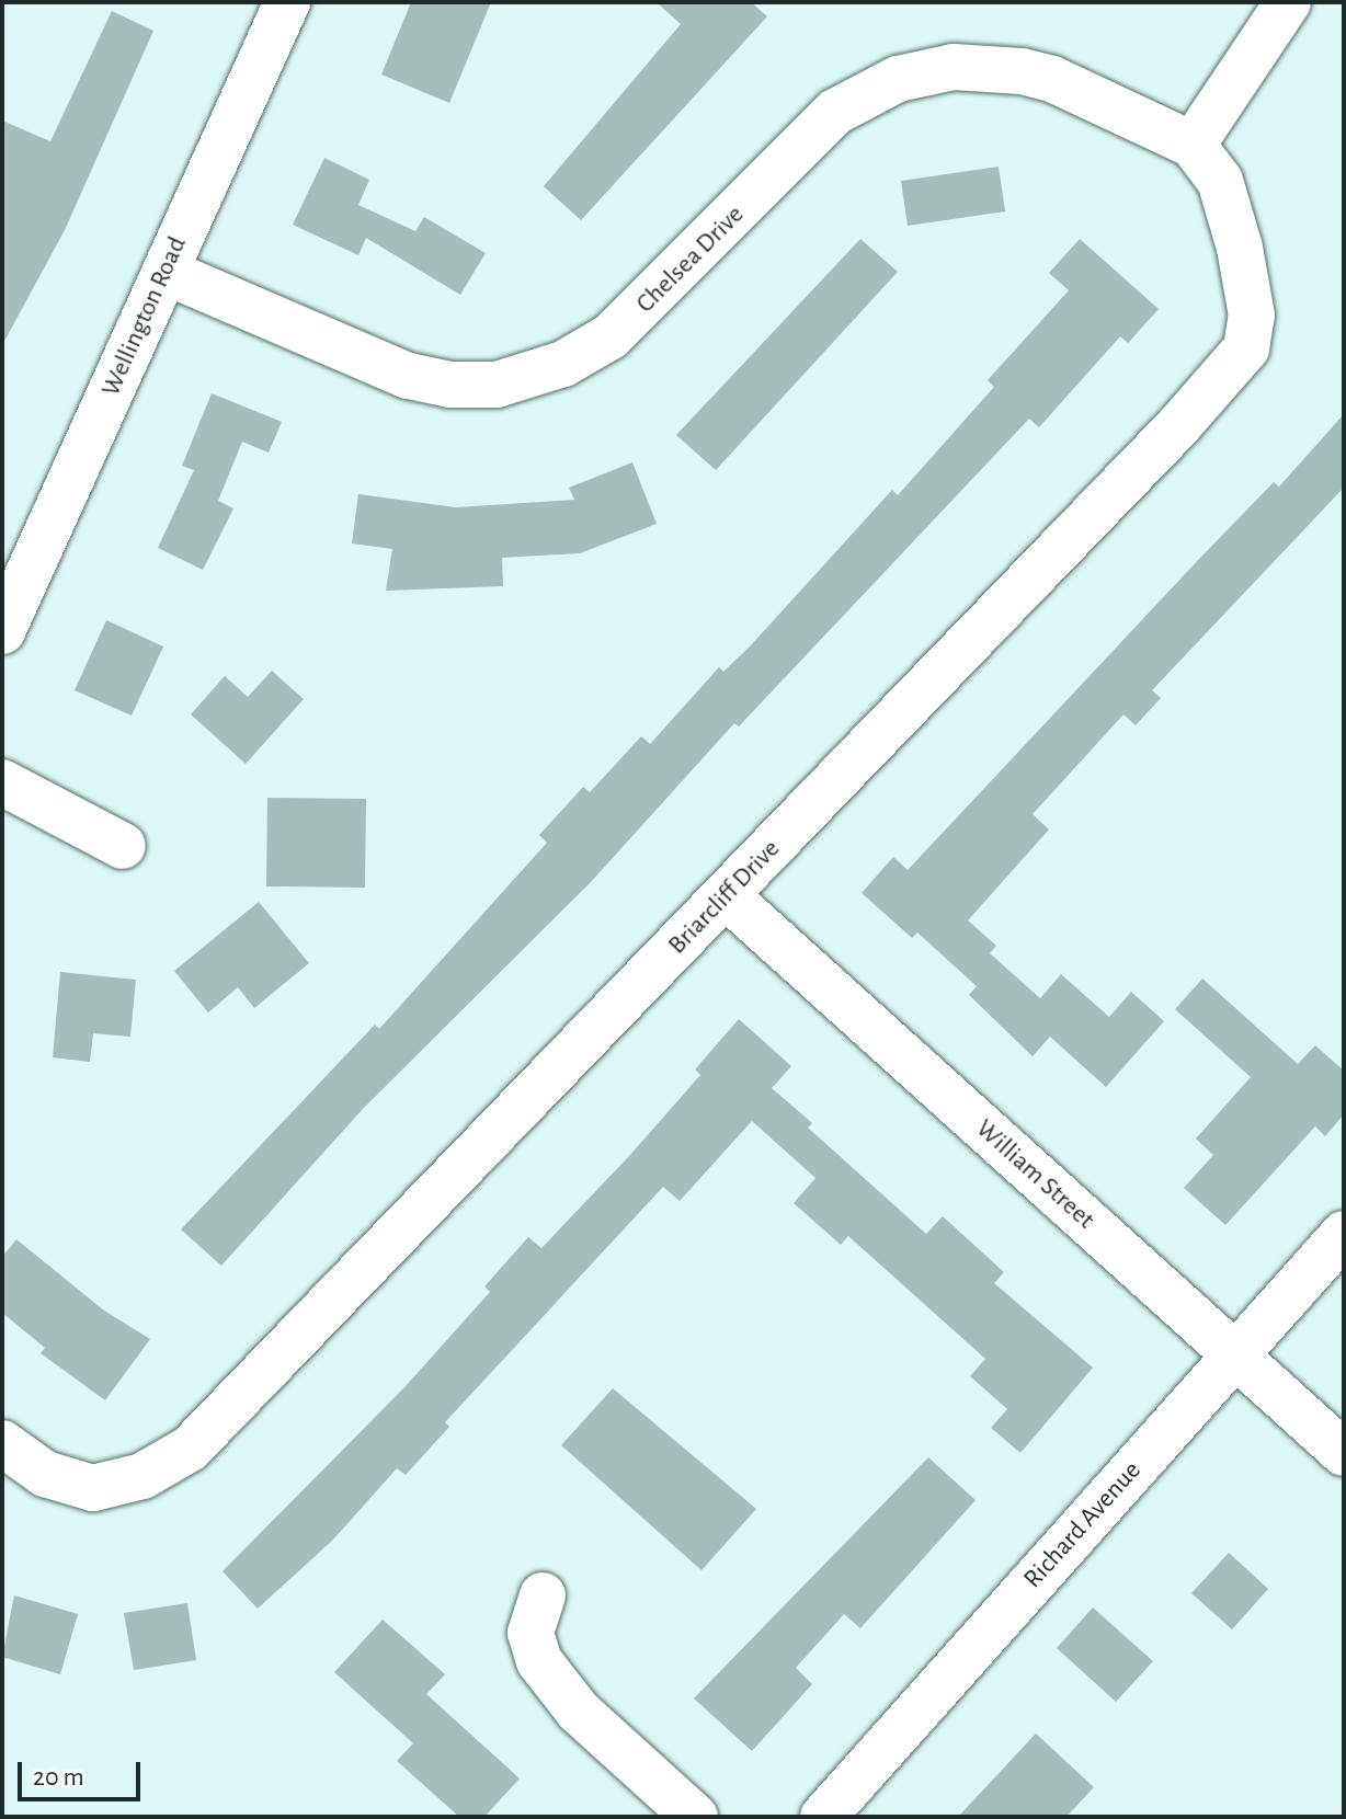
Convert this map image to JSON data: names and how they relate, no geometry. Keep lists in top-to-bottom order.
{
  "streets": {
    "street": [
      "Chelsea Drive",
      "Wellington Road",
      "Briarcliff Drive",
      "William Street",
      "Richard Avenue"
    ]
  },
  "crossings": [
    ["Chelsea Drive", "Wellington Road"],
    ["Chelsea Drive", "Briarcliff Drive"],
    ["Briarcliff Drive", "William Street"],
    ["William Street", "Richard Avenue"]
  ],
  "scale_bar": "20 m"
}
